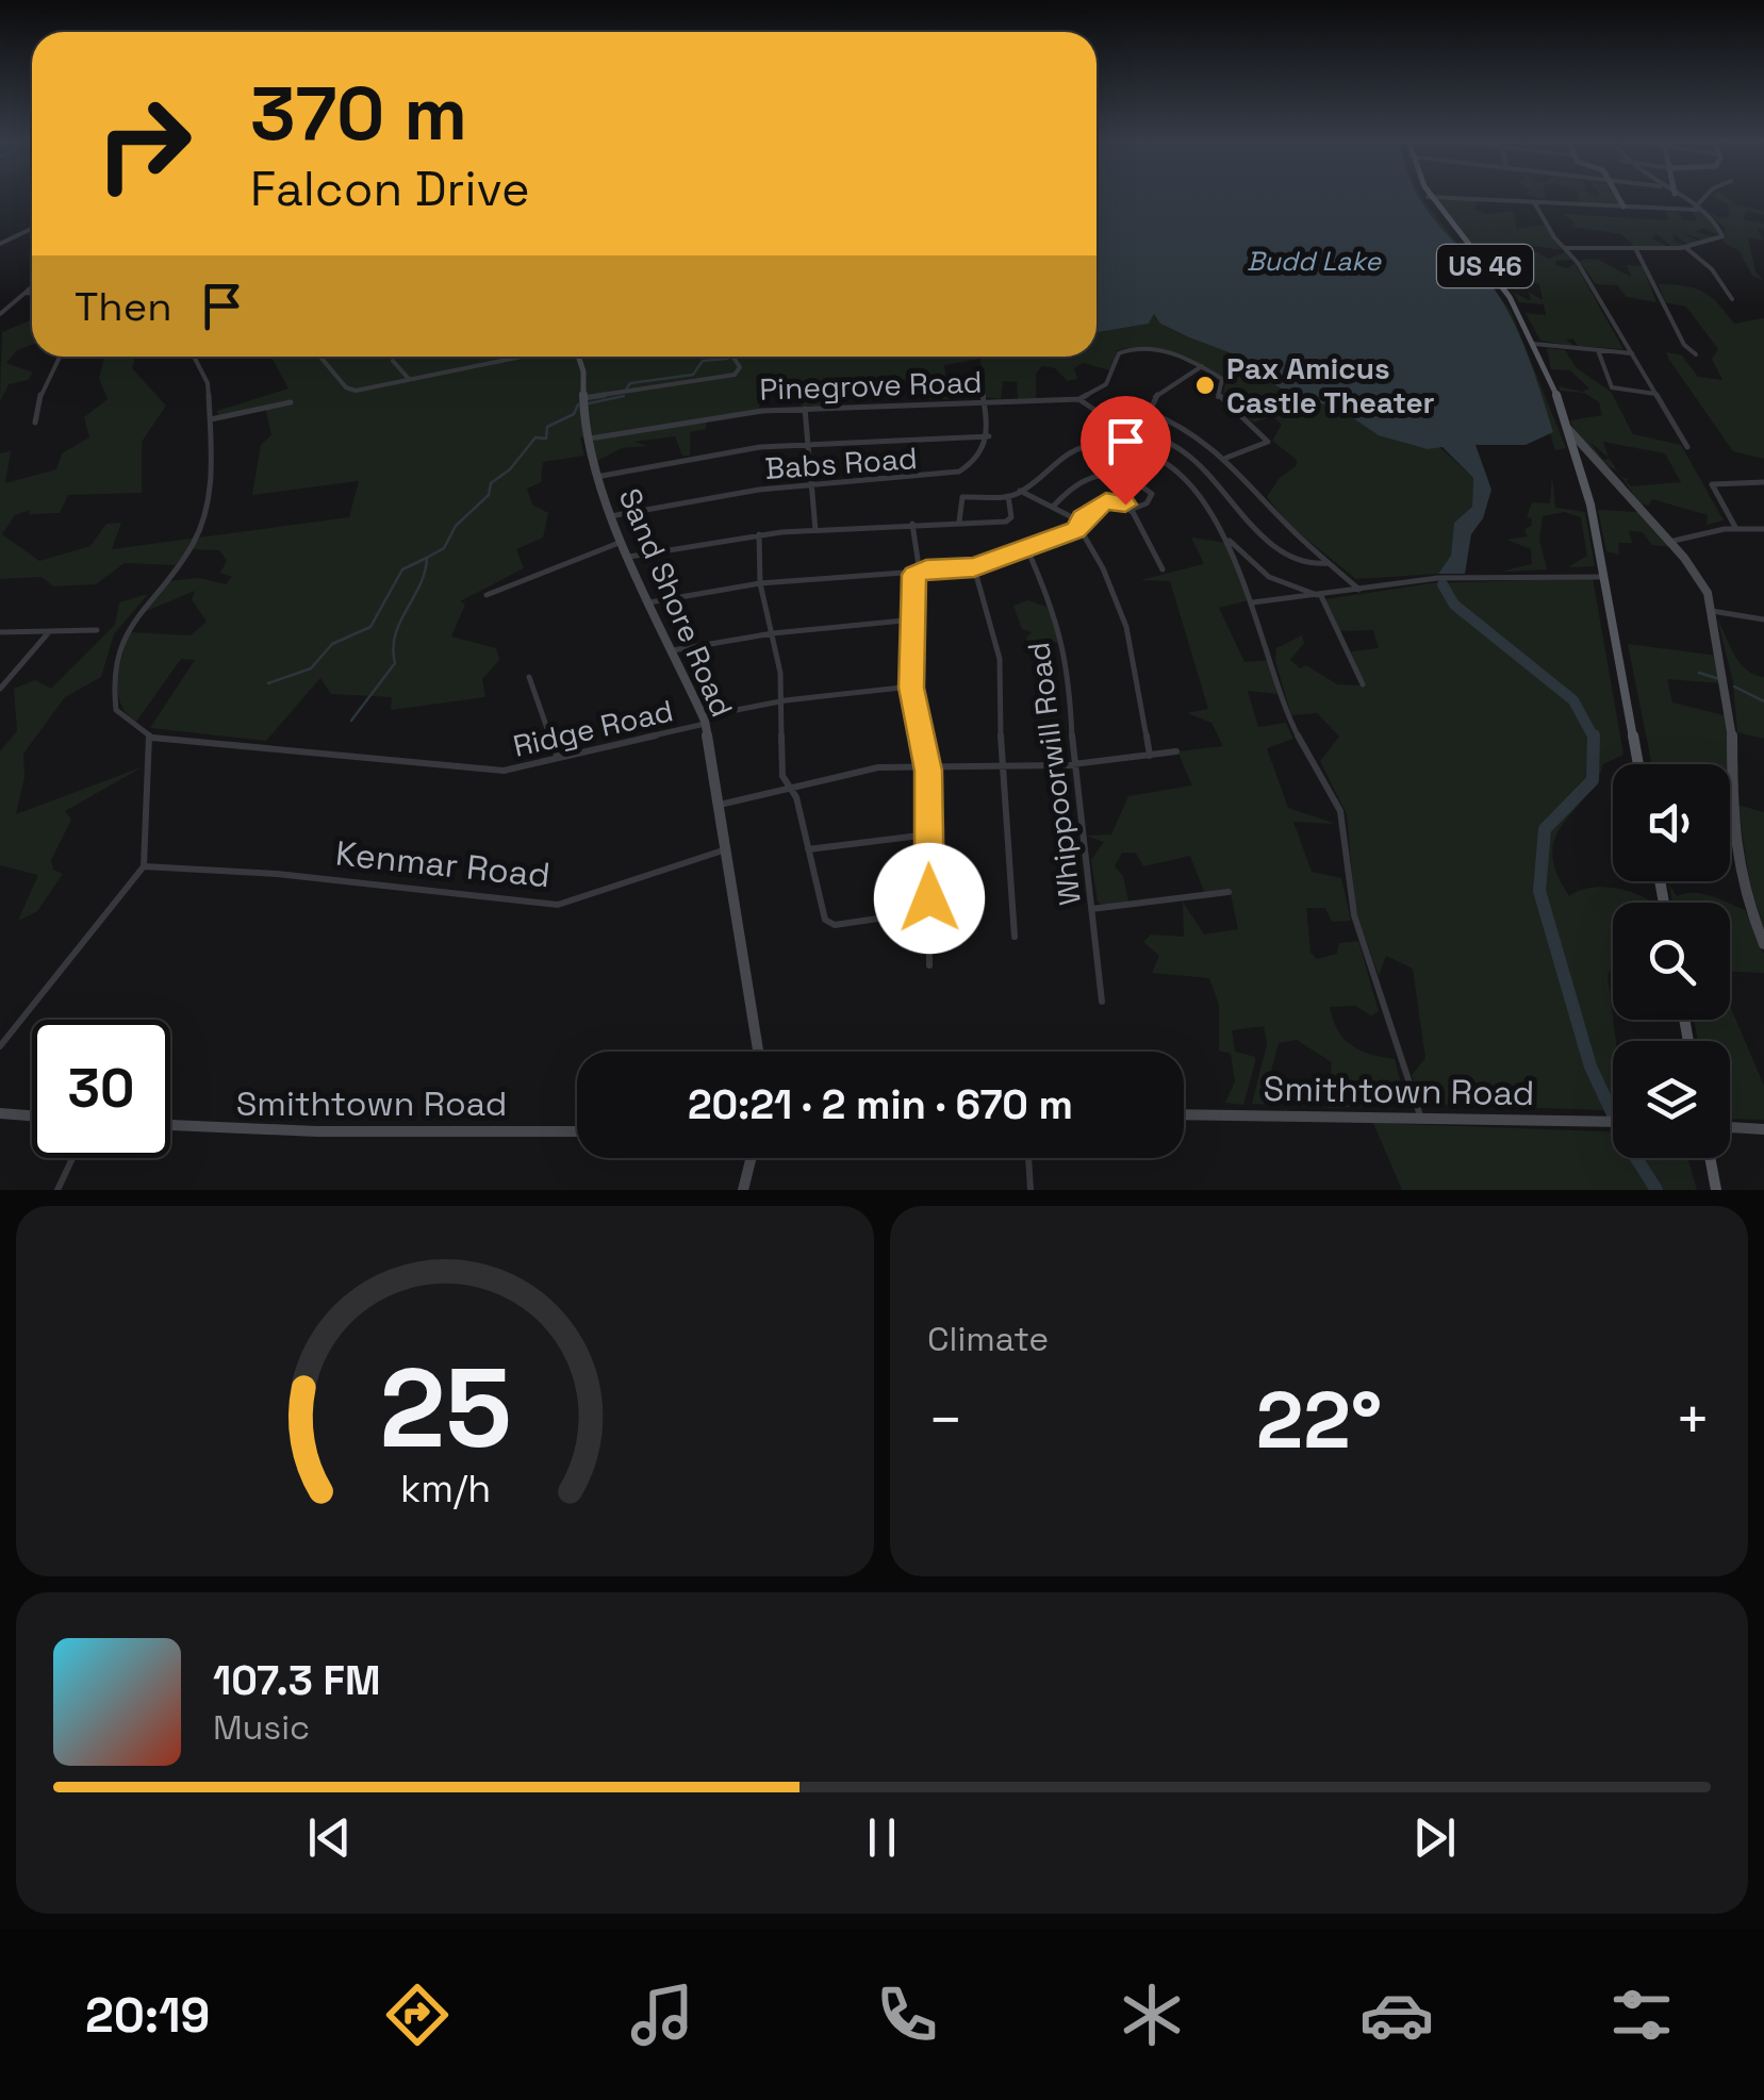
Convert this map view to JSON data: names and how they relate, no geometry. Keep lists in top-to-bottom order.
{
  "streets": {
    "main road": ["US 46"],
    "street": [
      "Pinegrove Road",
      "Babs Road",
      "Sand Shore Road",
      "Ridge Road",
      "Whippoorwill Road",
      "Kenmar Road",
      "Smithtown Road"
    ]
  },
  "crossings": [
    ["Pinegrove Road", "Sand Shore Road"],
    ["Babs Road", "Sand Shore Road"],
    ["Sand Shore Road", "Ridge Road"],
    ["Sand Shore Road", "Kenmar Road"]
  ],
  "water": ["Budd Lake"],
  "places": ["Pax Amicus Castle Theater"],
  "page": {
    "turn": ["370 m", "Falcon Drive"],
    "then": "Then",
    "limit": "30",
    "trip": "20:21 · 2 min · 670 m",
    "tile": "Climate",
    "heat": ["−", "22°", "+"],
    "song": ["107.3 FM", "Music"],
    "tabs": "20:19",
    "gauge": ["25", "km/h"]
  }
}
